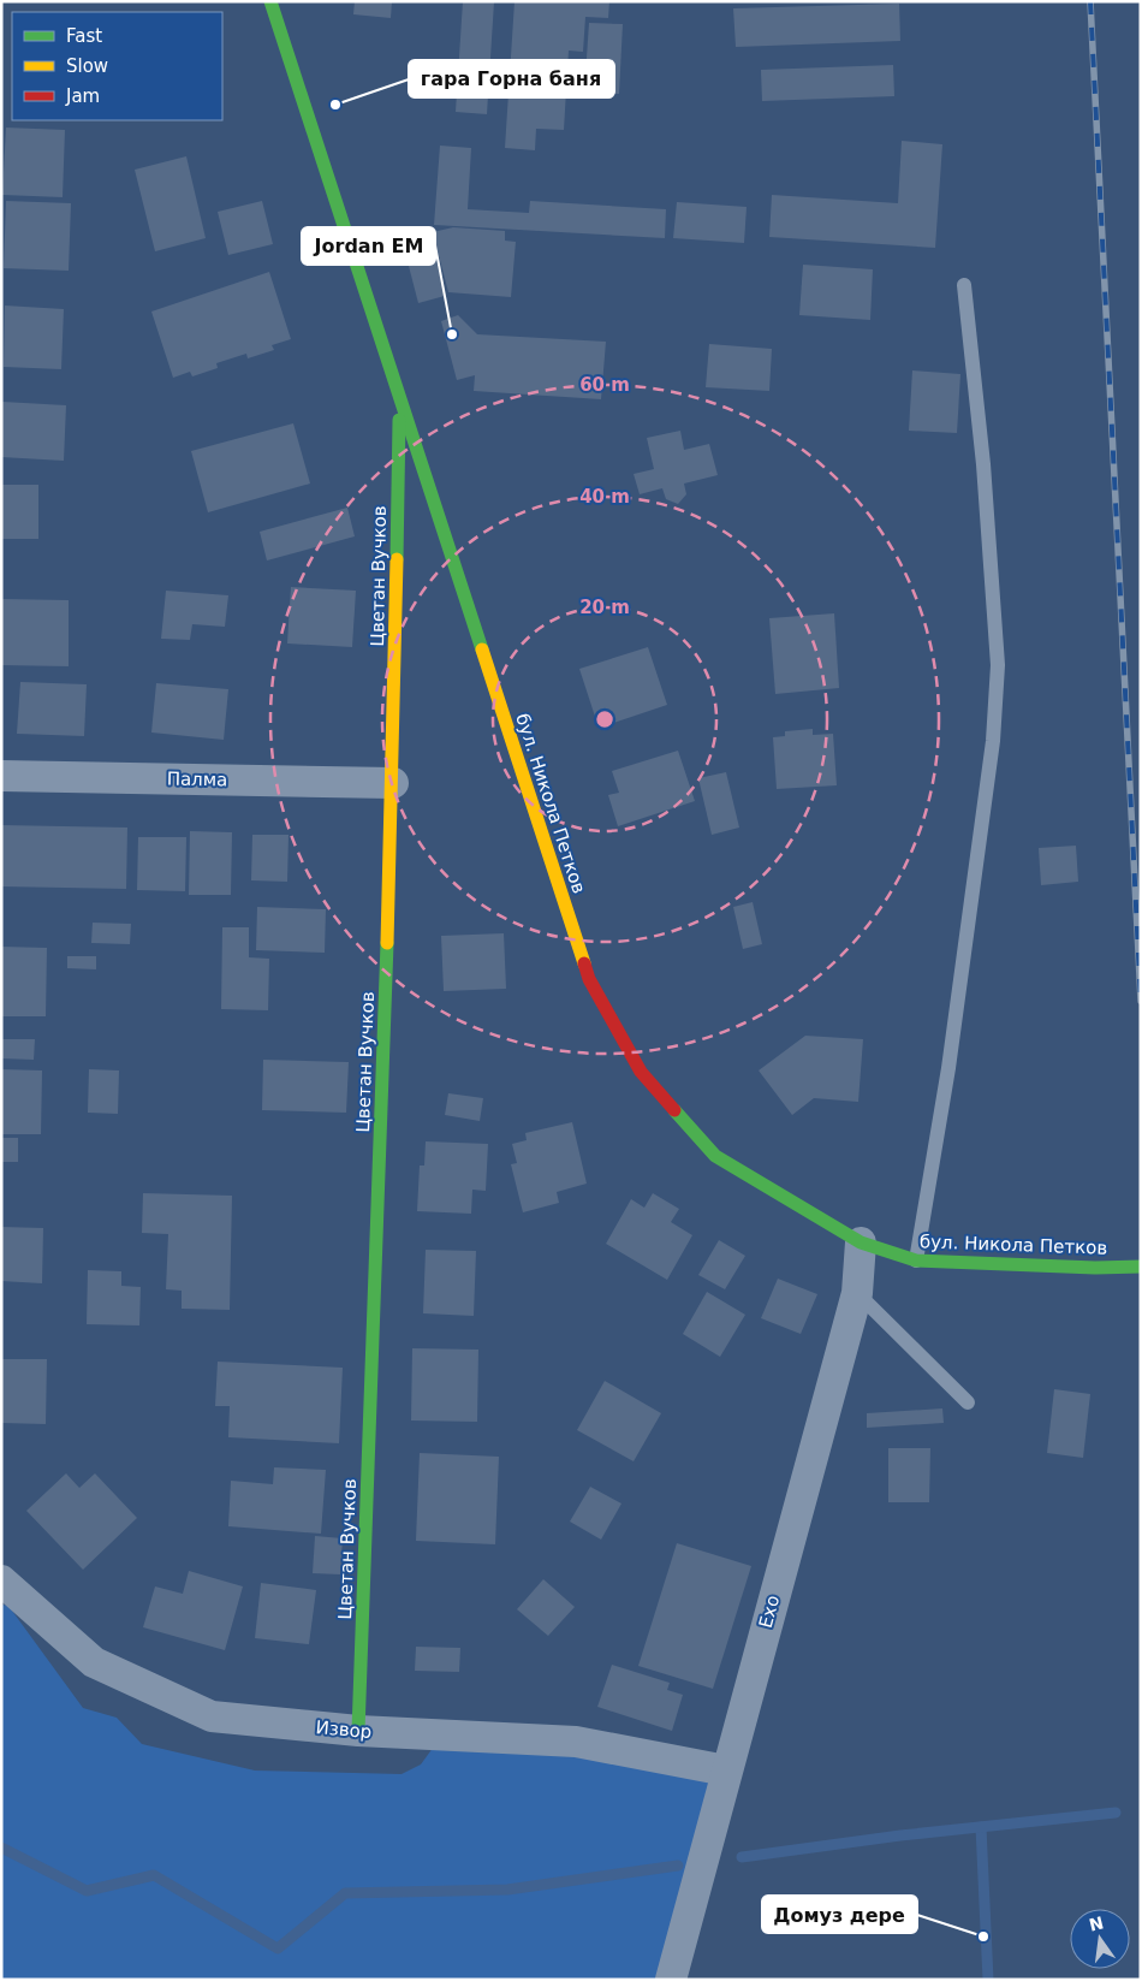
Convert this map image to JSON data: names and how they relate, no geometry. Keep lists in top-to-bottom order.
{
  "streets": {
    "street": [
      "Цветан Вучков",
      "Палма",
      "бул. Никола Петков",
      "Ехо",
      "Извор"
    ]
  },
  "crossings": [
    ["Цветан Вучков", "Палма"],
    ["Цветан Вучков", "бул. Никола Петков"],
    ["Цветан Вучков", "Извор"],
    ["бул. Никола Петков", "Ехо"],
    ["Ехо", "Извор"]
  ],
  "places": ["гара Горна баня", "Jordan EM", "Домуз дере"],
  "legend": ["Fast", "Slow", "Jam"],
  "north": "top",
  "rings": ["60 m", "40 m", "20 m"]
}
